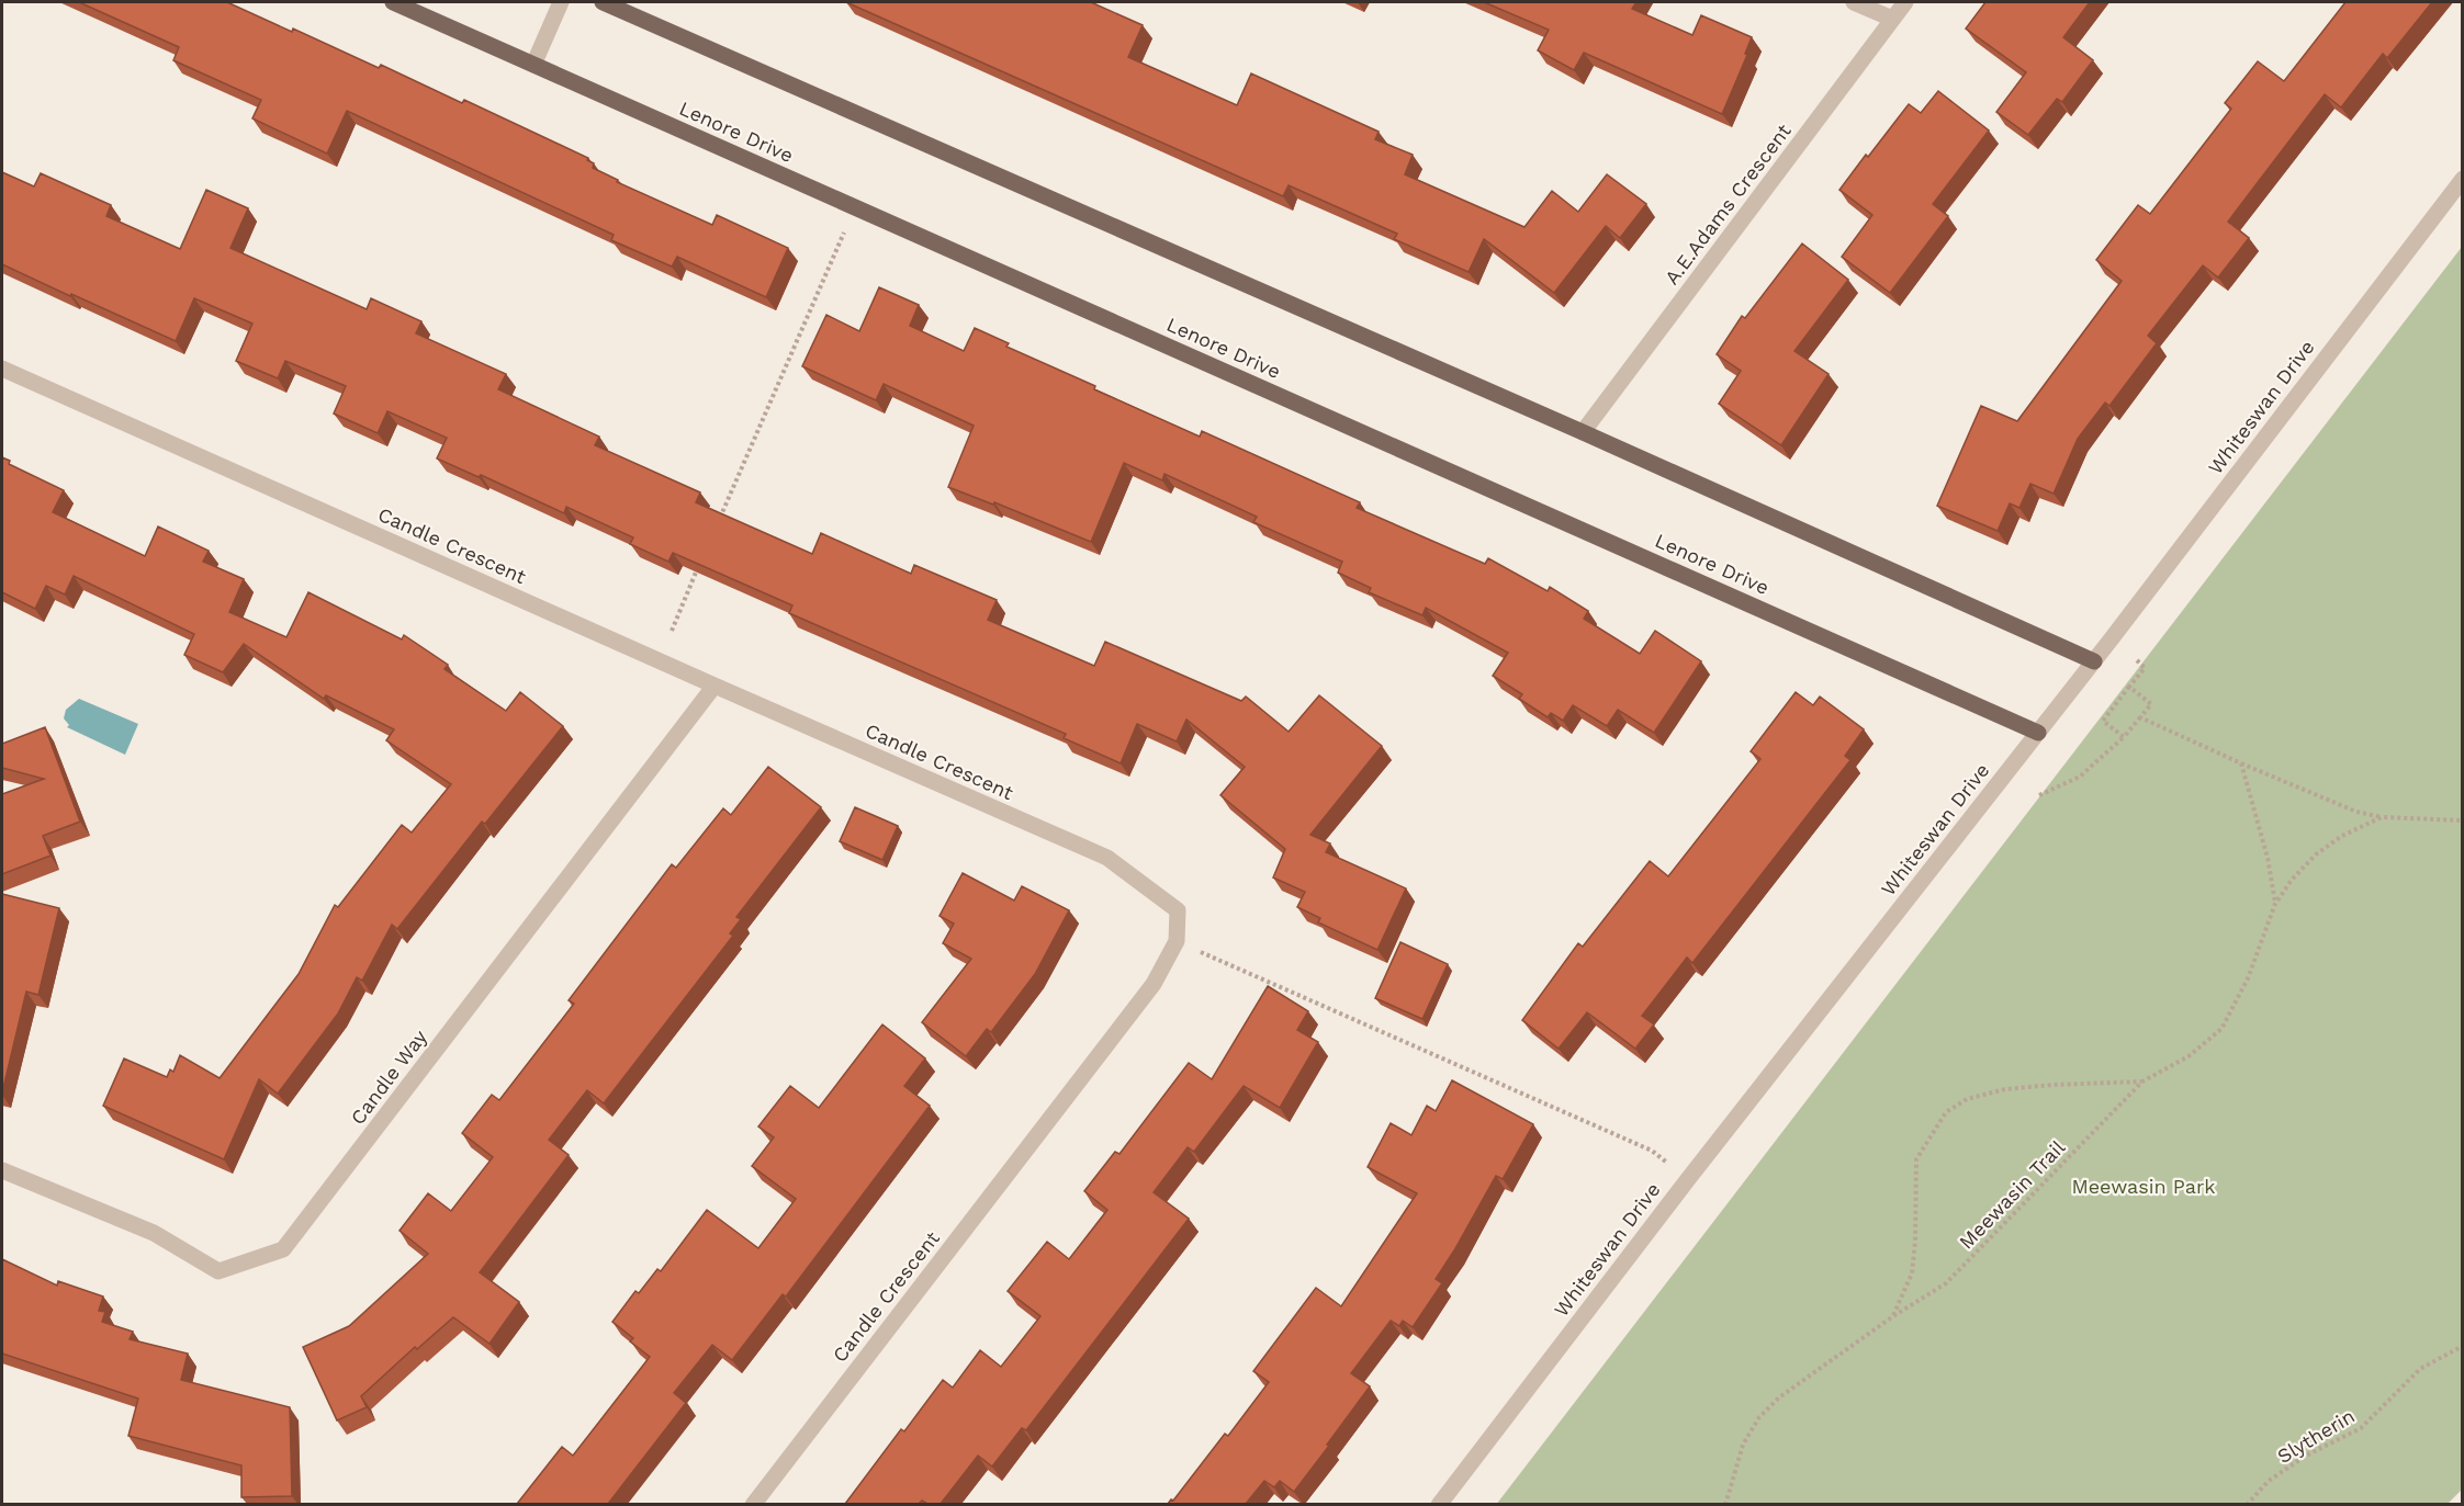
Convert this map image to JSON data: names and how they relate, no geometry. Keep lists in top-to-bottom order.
{
  "streets": {
    "main road": ["Lenore Drive"],
    "street": [
      "A.E.Adams Crescent",
      "Whiteswan Drive",
      "Candle Crescent",
      "Candle Way"
    ],
    "path": ["Meewasin Trail", "Slytherin"]
  },
  "crossings": [
    ["Lenore Drive", "Whiteswan Drive"],
    ["Candle Crescent", "Candle Way"]
  ],
  "parks": ["Meewasin Park"]
}
